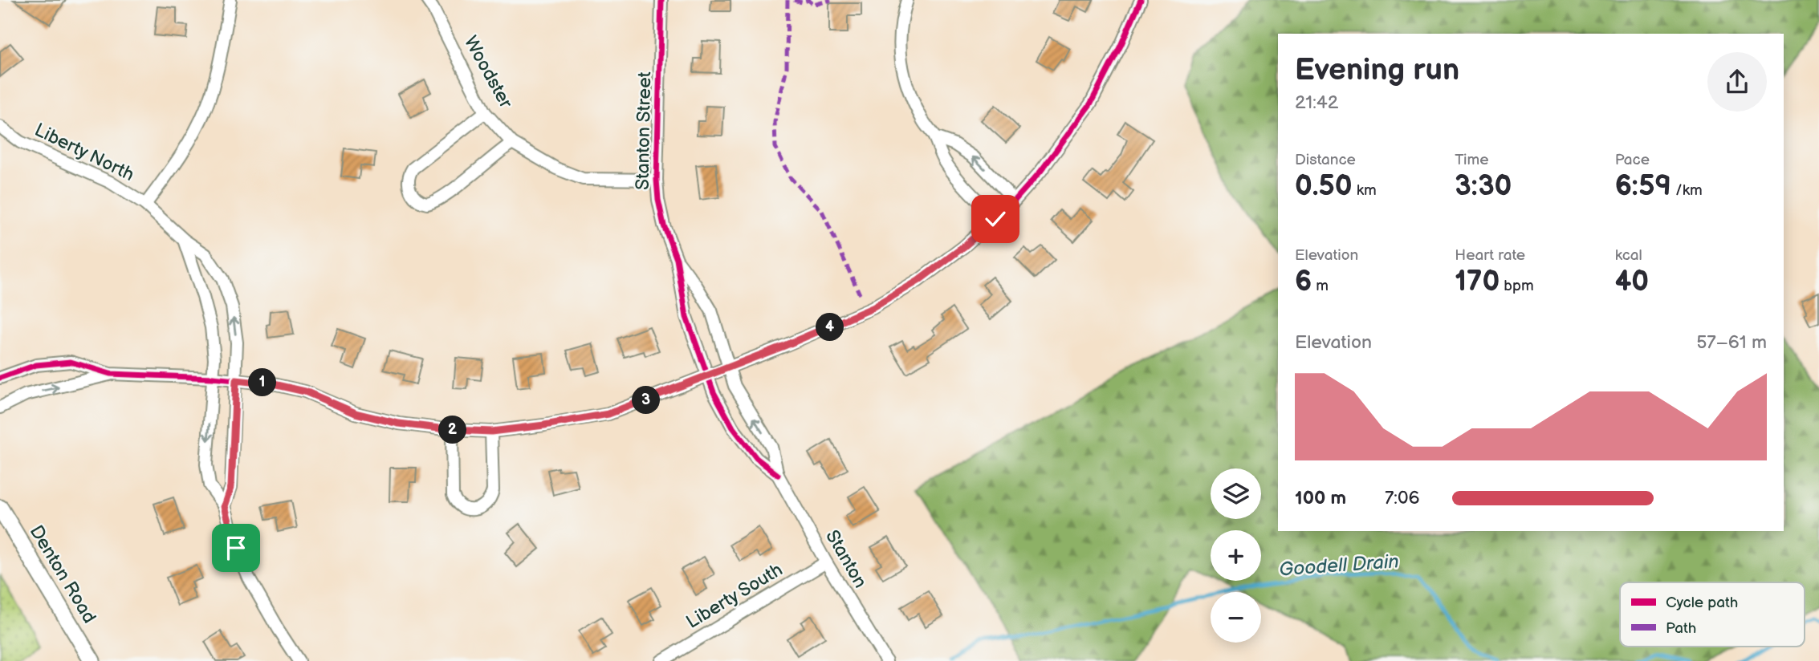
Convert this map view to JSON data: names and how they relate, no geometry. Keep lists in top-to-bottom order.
{
  "streets": {
    "street": [
      "Woodster",
      "Stanton Street",
      "Liberty North",
      "Stanton",
      "Denton Road",
      "Liberty South"
    ]
  },
  "crossings": [
    ["Woodster", "Stanton Street"],
    ["Stanton Street", "Stanton"],
    ["Stanton", "Liberty South"]
  ],
  "water": ["Goodell Drain"],
  "legend": ["Cycle path", "Path"],
  "page": {
    "heading": ["Evening run", "21:42"],
    "stats": [
      ["Distance", "0.50 km"],
      ["Time", "3:30"],
      ["Pace", "6:59 /km"],
      ["Elevation", "6 m"],
      ["Heart rate", "170 bpm"],
      ["kcal", "40"]
    ],
    "pins": [
      "4",
      "1",
      "3",
      "2"
    ],
    "chart": ["Elevation", "57–61 m"],
    "map_buttons": ["+", "−"],
    "list": [
      {
        "name": "100 m",
        "note": "7:06"
      }
    ]
  }
}
